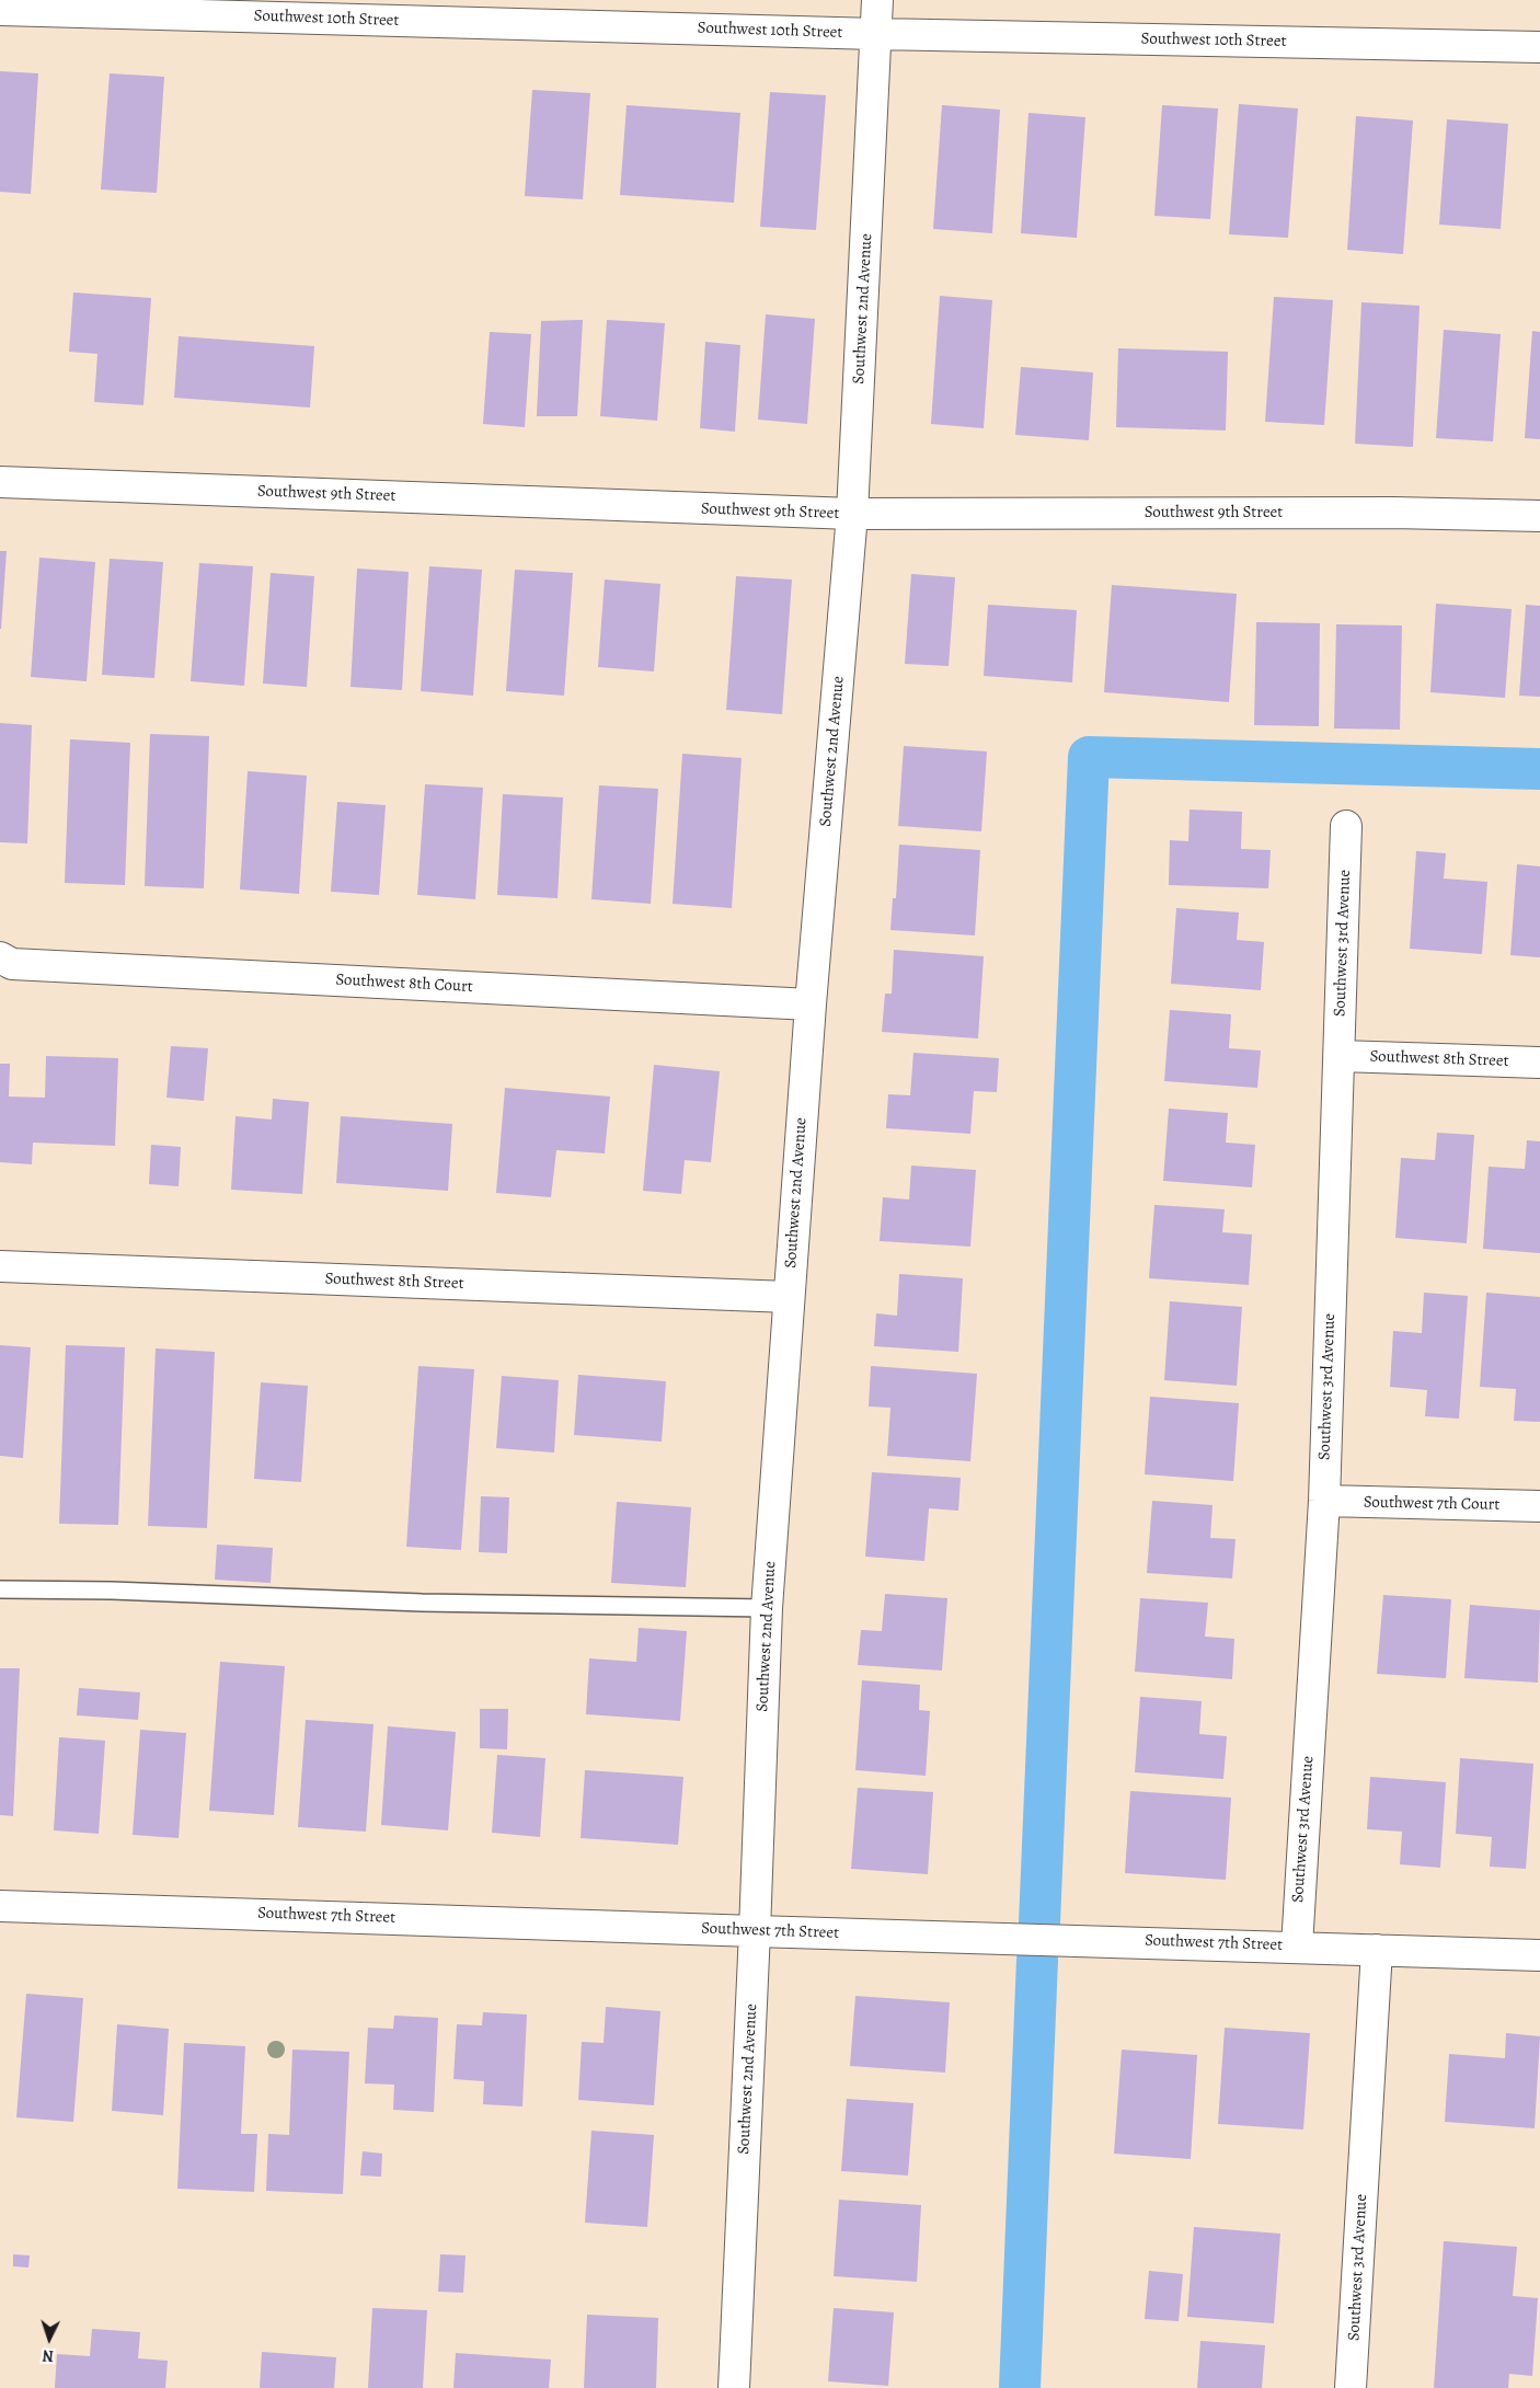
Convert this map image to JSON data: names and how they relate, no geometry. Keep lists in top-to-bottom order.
{
  "streets": {
    "street": [
      "Southwest 10th Street",
      "Southwest 2nd Avenue",
      "Southwest 9th Street",
      "Southwest 3rd Avenue",
      "Southwest 8th Court",
      "Southwest 8th Street",
      "Southwest 7th Court",
      "Southwest 7th Street"
    ]
  },
  "crossings": [
    ["Southwest 10th Street", "Southwest 2nd Avenue"],
    ["Southwest 2nd Avenue", "Southwest 9th Street"],
    ["Southwest 2nd Avenue", "Southwest 8th Court"],
    ["Southwest 2nd Avenue", "Southwest 8th Street"],
    ["Southwest 2nd Avenue", "Southwest 7th Street"],
    ["Southwest 3rd Avenue", "Southwest 8th Street"],
    ["Southwest 3rd Avenue", "Southwest 7th Court"],
    ["Southwest 3rd Avenue", "Southwest 7th Street"]
  ],
  "north": "bottom"
}
